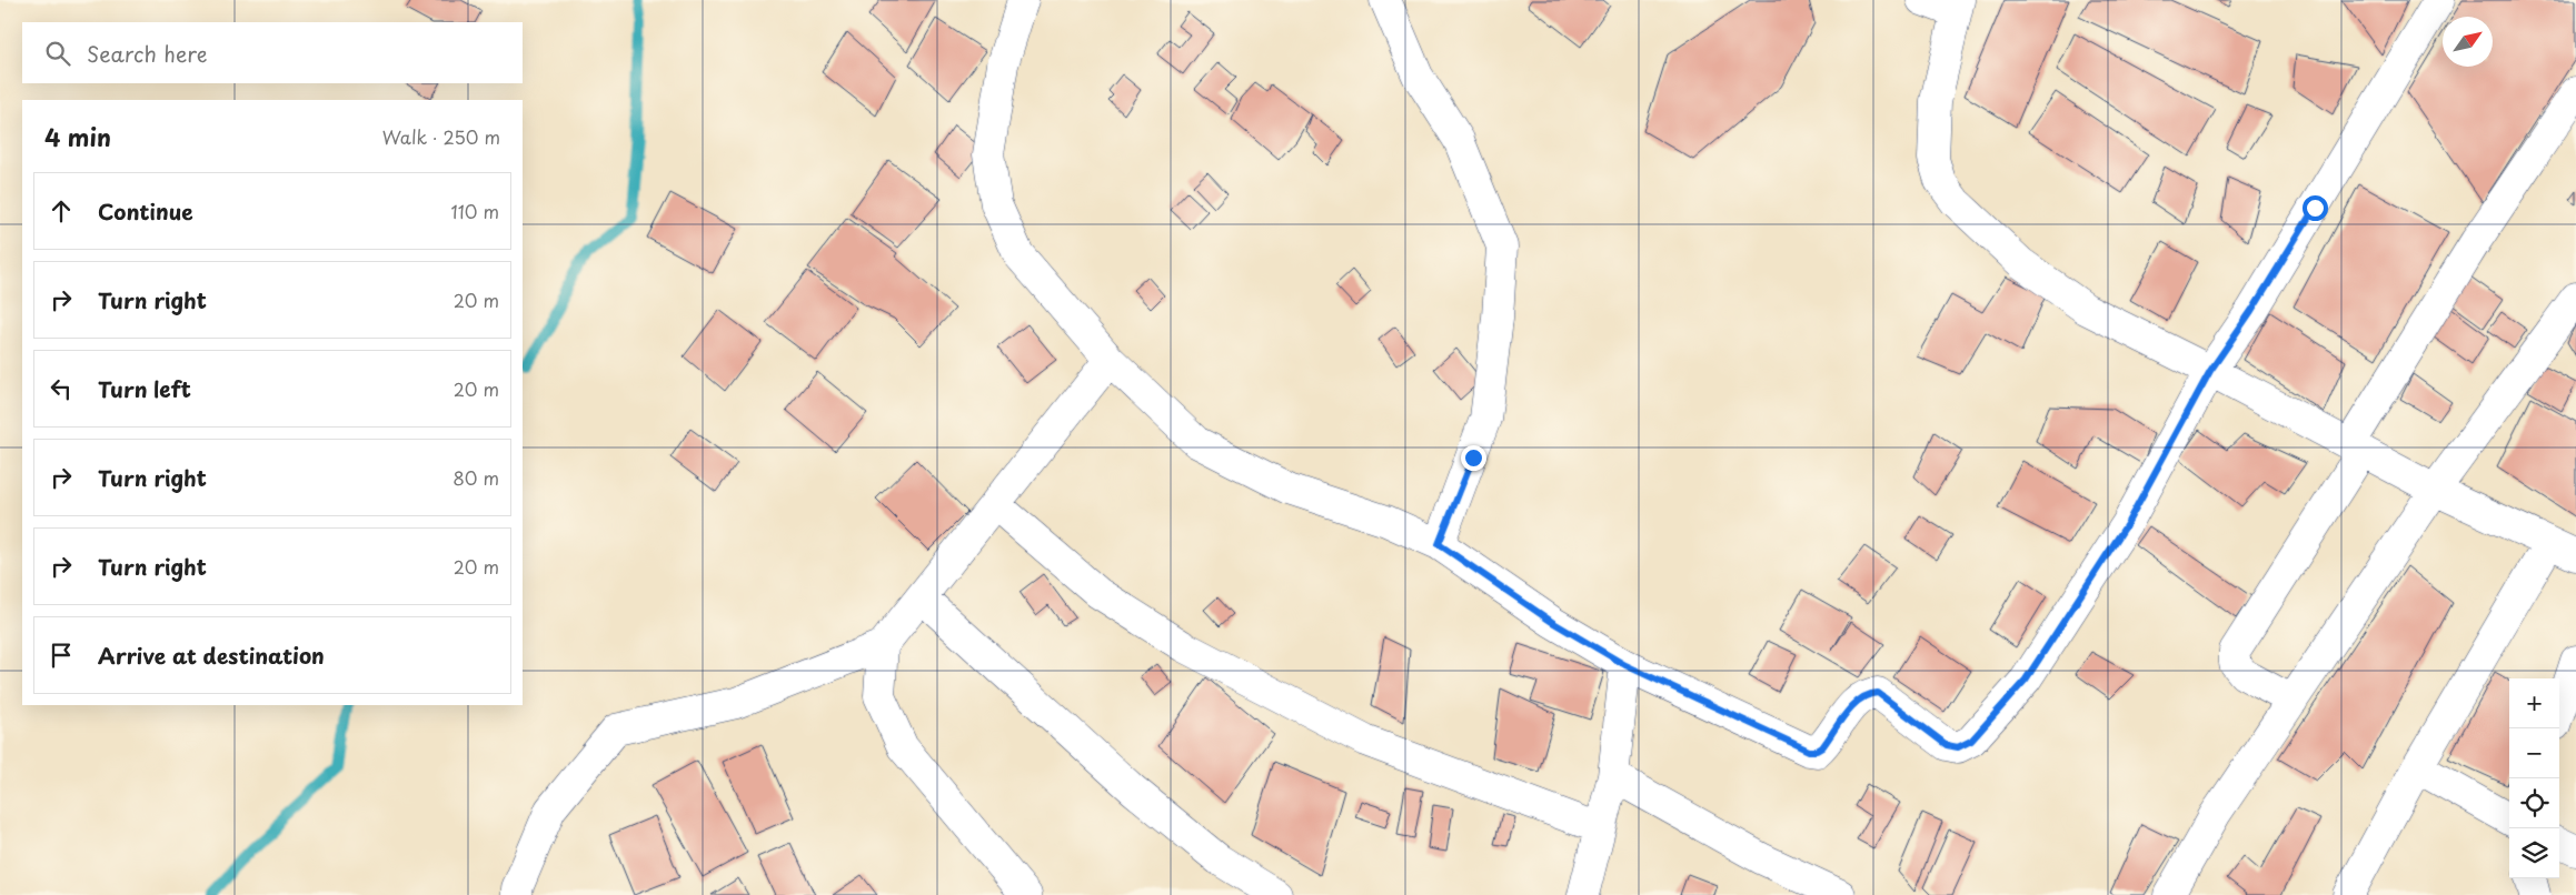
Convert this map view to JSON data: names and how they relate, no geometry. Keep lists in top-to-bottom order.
{
  "north": "top right",
  "page": {
    "search": "Search here",
    "heading": ["4 min", "Walk · 250 m"],
    "list": [
      ["Continue", "110 m"],
      ["Turn right", "20 m"],
      ["Turn left", "20 m"],
      ["Turn right", "80 m"],
      ["Turn right", "20 m"],
      "Arrive at destination"
    ],
    "map_buttons": ["+", "−"]
  }
}
